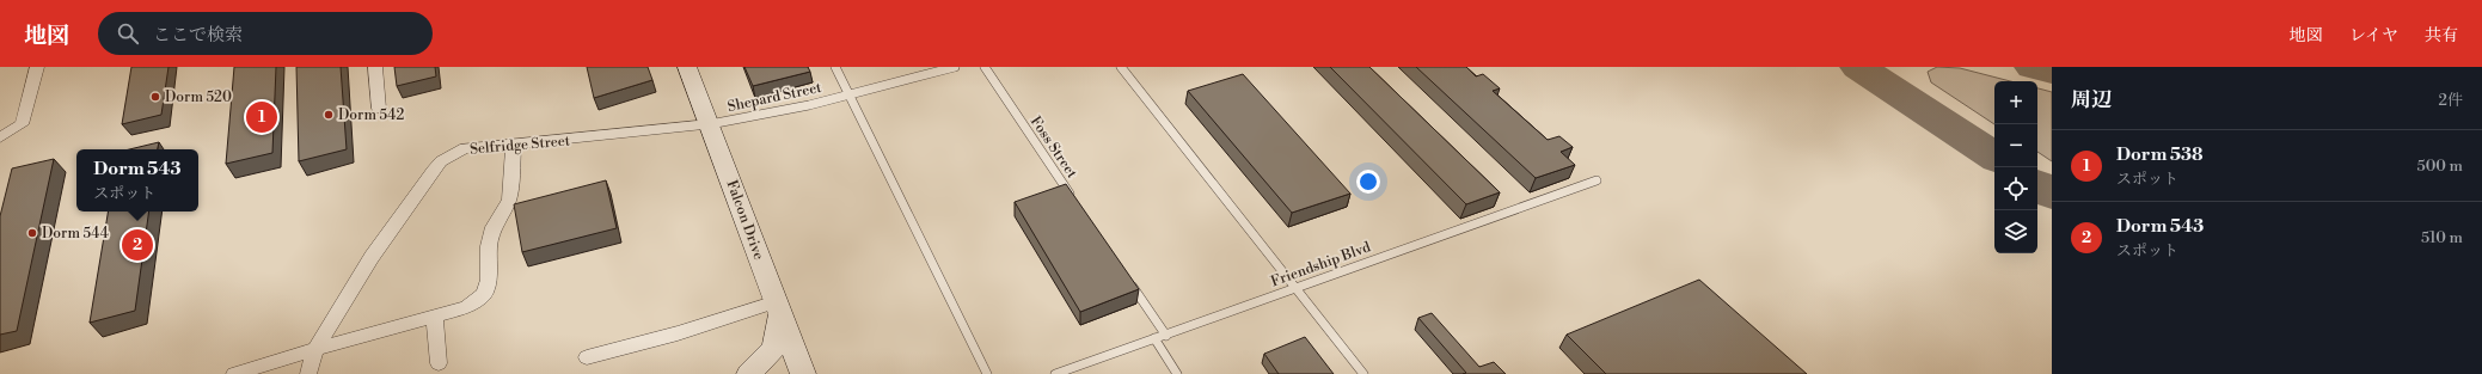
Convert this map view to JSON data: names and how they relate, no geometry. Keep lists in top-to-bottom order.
{
  "streets": {
    "street": ["Selfridge Street", "Falcon Drive"],
    "lane": ["Shepard Street", "Foss Street", "Friendship Blvd"]
  },
  "crossings": [
    ["Shepard Street", "Selfridge Street"],
    ["Shepard Street", "Falcon Drive"],
    ["Selfridge Street", "Falcon Drive"]
  ],
  "places": ["Dorm 520", "Dorm 542", "Dorm 544"],
  "page": {
    "header": "地図",
    "search": "ここで検索",
    "nav": ["地図", "レイヤ", "共有"],
    "heading": ["周辺", "2件"],
    "map_buttons": ["+", "−"],
    "pins": ["1", "2"],
    "list": [
      {
        "mark": "1",
        "name": "Dorm 538",
        "note": "スポット",
        "value": "500 m"
      },
      {
        "mark": "2",
        "name": "Dorm 543",
        "note": "スポット",
        "value": "510 m"
      }
    ],
    "popup": ["Dorm 543", "スポット"]
  }
}
